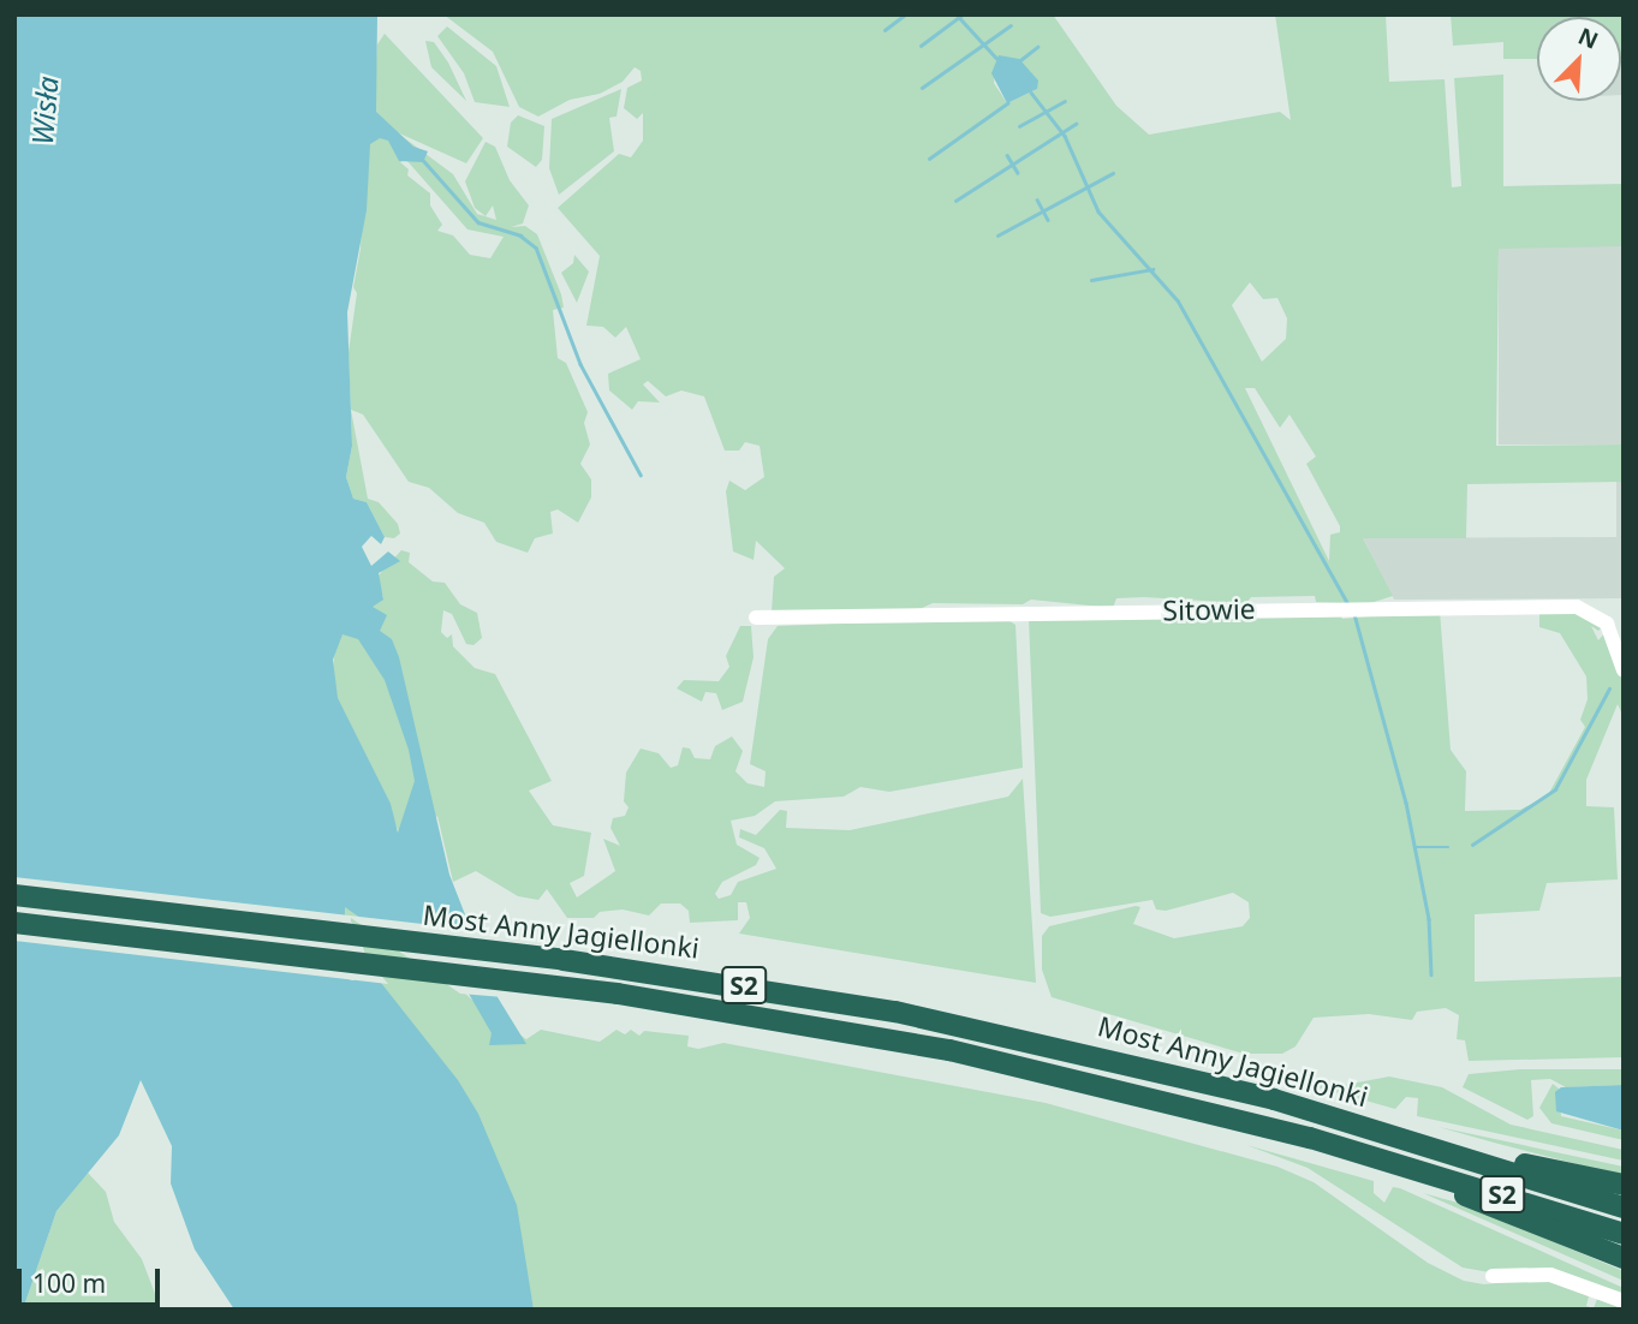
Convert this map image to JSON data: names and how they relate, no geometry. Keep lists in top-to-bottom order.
{
  "streets": {
    "highway": ["Most Anny Jagiellonki", "S2"],
    "street": ["Sitowie"]
  },
  "crossings": [
    ["Most Anny Jagiellonki", "S2"]
  ],
  "water": ["Wisła"],
  "scale_bar": "100 m",
  "north": "top right"
}
